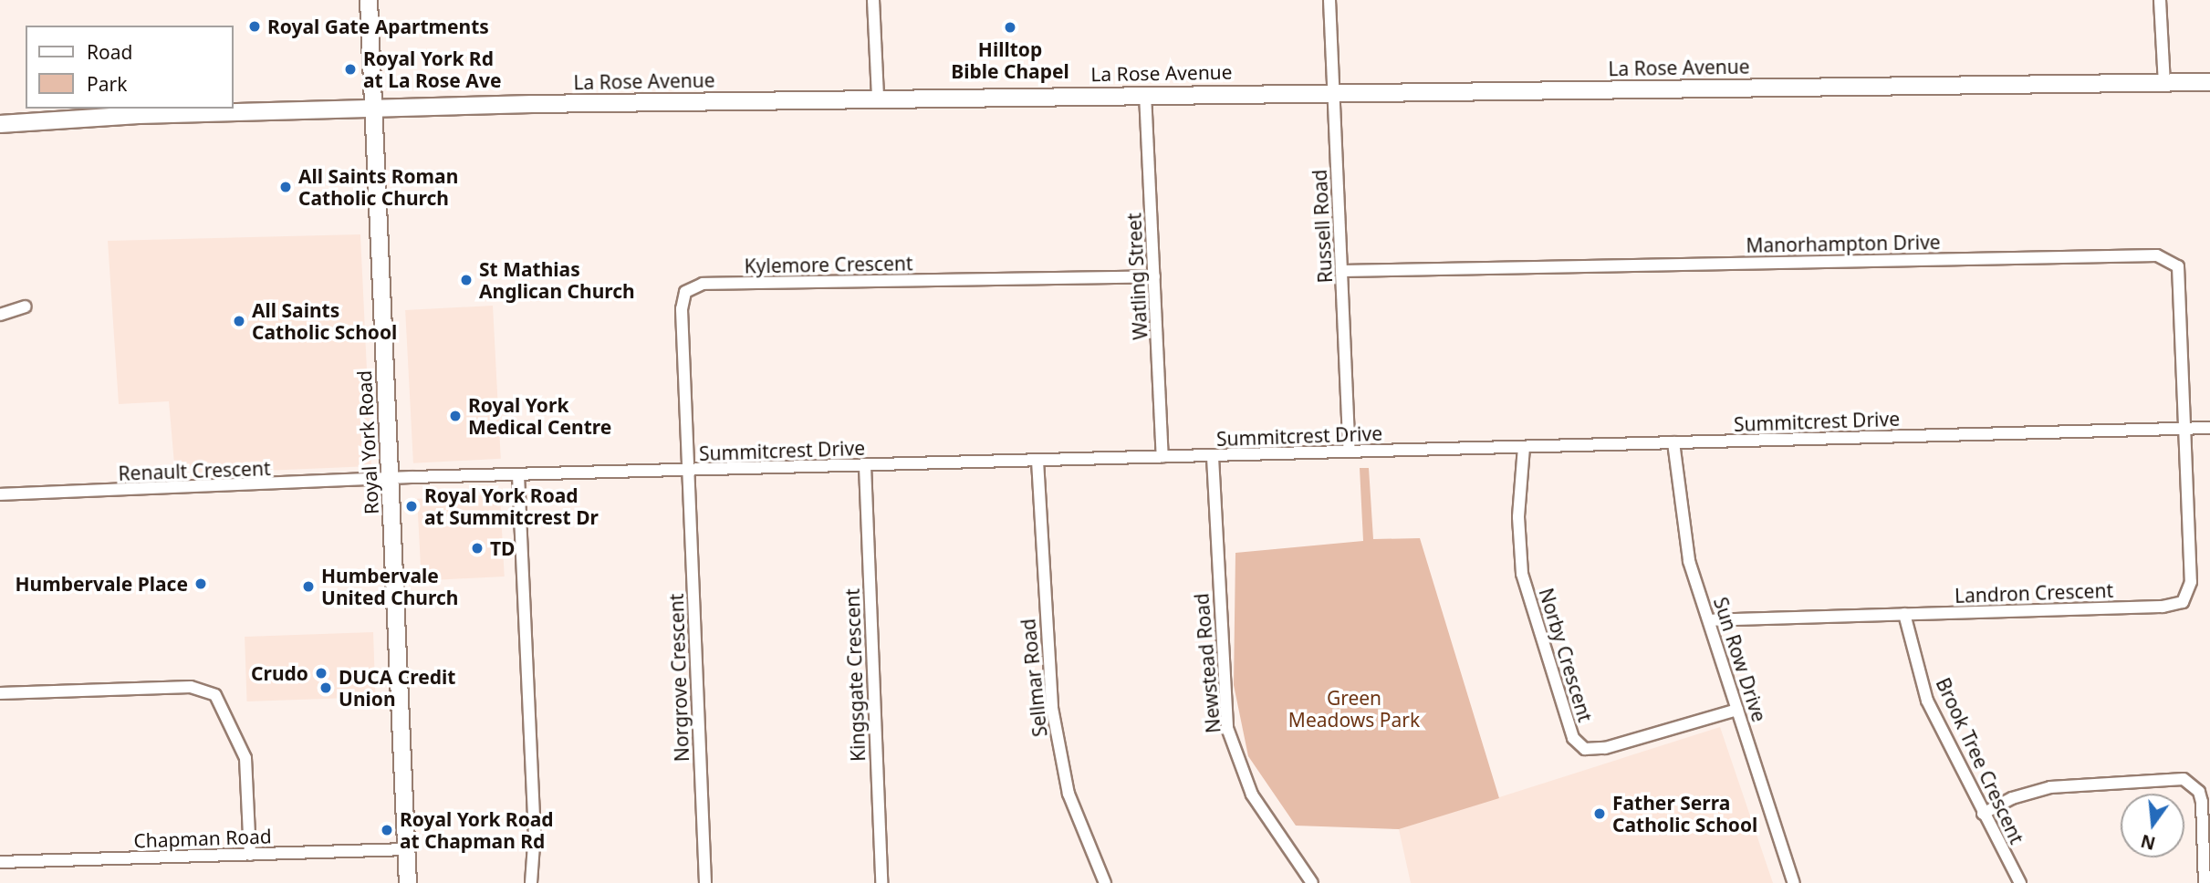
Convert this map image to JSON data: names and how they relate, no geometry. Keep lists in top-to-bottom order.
{
  "streets": {
    "street": [
      "La Rose Avenue",
      "Russell Road",
      "Manorhampton Drive",
      "Kylemore Crescent",
      "Watling Street",
      "Summitcrest Drive",
      "Royal York Road",
      "Renault Crescent",
      "Landron Crescent",
      "Norby Crescent",
      "Sun Row Drive",
      "Newstead Road",
      "Kingsgate Crescent",
      "Norgrove Crescent",
      "Sellmar Road",
      "Brook Tree Crescent",
      "Chapman Road"
    ]
  },
  "crossings": [
    ["La Rose Avenue", "Russell Road"],
    ["La Rose Avenue", "Watling Street"],
    ["La Rose Avenue", "Royal York Road"],
    ["Russell Road", "Manorhampton Drive"],
    ["Russell Road", "Summitcrest Drive"],
    ["Manorhampton Drive", "Summitcrest Drive"],
    ["Manorhampton Drive", "Landron Crescent"],
    ["Kylemore Crescent", "Watling Street"],
    ["Kylemore Crescent", "Summitcrest Drive"],
    ["Kylemore Crescent", "Norgrove Crescent"],
    ["Watling Street", "Summitcrest Drive"],
    ["Summitcrest Drive", "Royal York Road"],
    ["Summitcrest Drive", "Renault Crescent"],
    ["Summitcrest Drive", "Landron Crescent"],
    ["Summitcrest Drive", "Norby Crescent"],
    ["Summitcrest Drive", "Sun Row Drive"],
    ["Summitcrest Drive", "Newstead Road"],
    ["Summitcrest Drive", "Kingsgate Crescent"],
    ["Summitcrest Drive", "Norgrove Crescent"],
    ["Summitcrest Drive", "Sellmar Road"],
    ["Royal York Road", "Renault Crescent"],
    ["Royal York Road", "Chapman Road"],
    ["Landron Crescent", "Sun Row Drive"],
    ["Landron Crescent", "Brook Tree Crescent"],
    ["Norby Crescent", "Sun Row Drive"]
  ],
  "parks": ["Green Meadows Park"],
  "places": [
    "Royal Gate Apartments",
    "Hilltop Bible Chapel",
    "Royal York Rd at La Rose Ave",
    "All Saints Roman Catholic Church",
    "St Mathias Anglican Church",
    "All Saints Catholic School",
    "Royal York Medical Centre",
    "Royal York Road at Summitcrest Dr",
    "TD",
    "Humbervale Place",
    "Humbervale United Church",
    "Crudo",
    "DUCA Credit Union",
    "Father Serra Catholic School",
    "Royal York Road at Chapman Rd"
  ],
  "legend": ["Road", "Park"],
  "north": "bottom"
}
